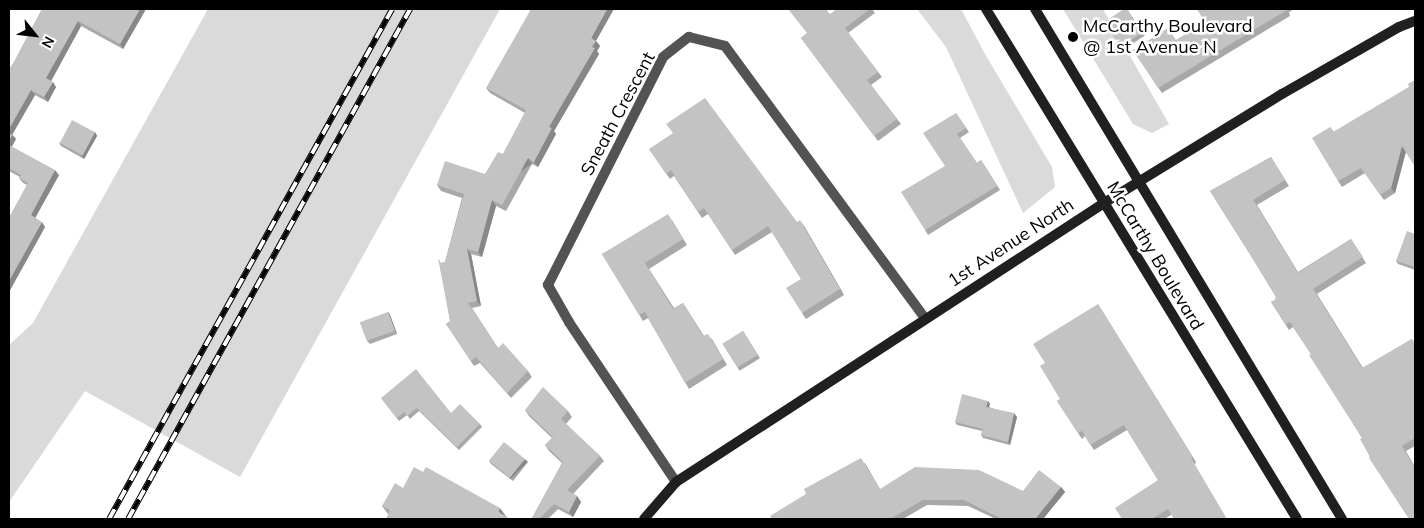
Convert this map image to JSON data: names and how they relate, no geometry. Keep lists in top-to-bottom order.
{
  "streets": {
    "main road": ["1st Avenue North", "McCarthy Boulevard"],
    "street": ["Sneath Crescent"]
  },
  "crossings": [
    ["Sneath Crescent", "1st Avenue North"],
    ["1st Avenue North", "McCarthy Boulevard"]
  ],
  "places": ["McCarthy Boulevard @ 1st Avenue N"],
  "north": "bottom right"
}
